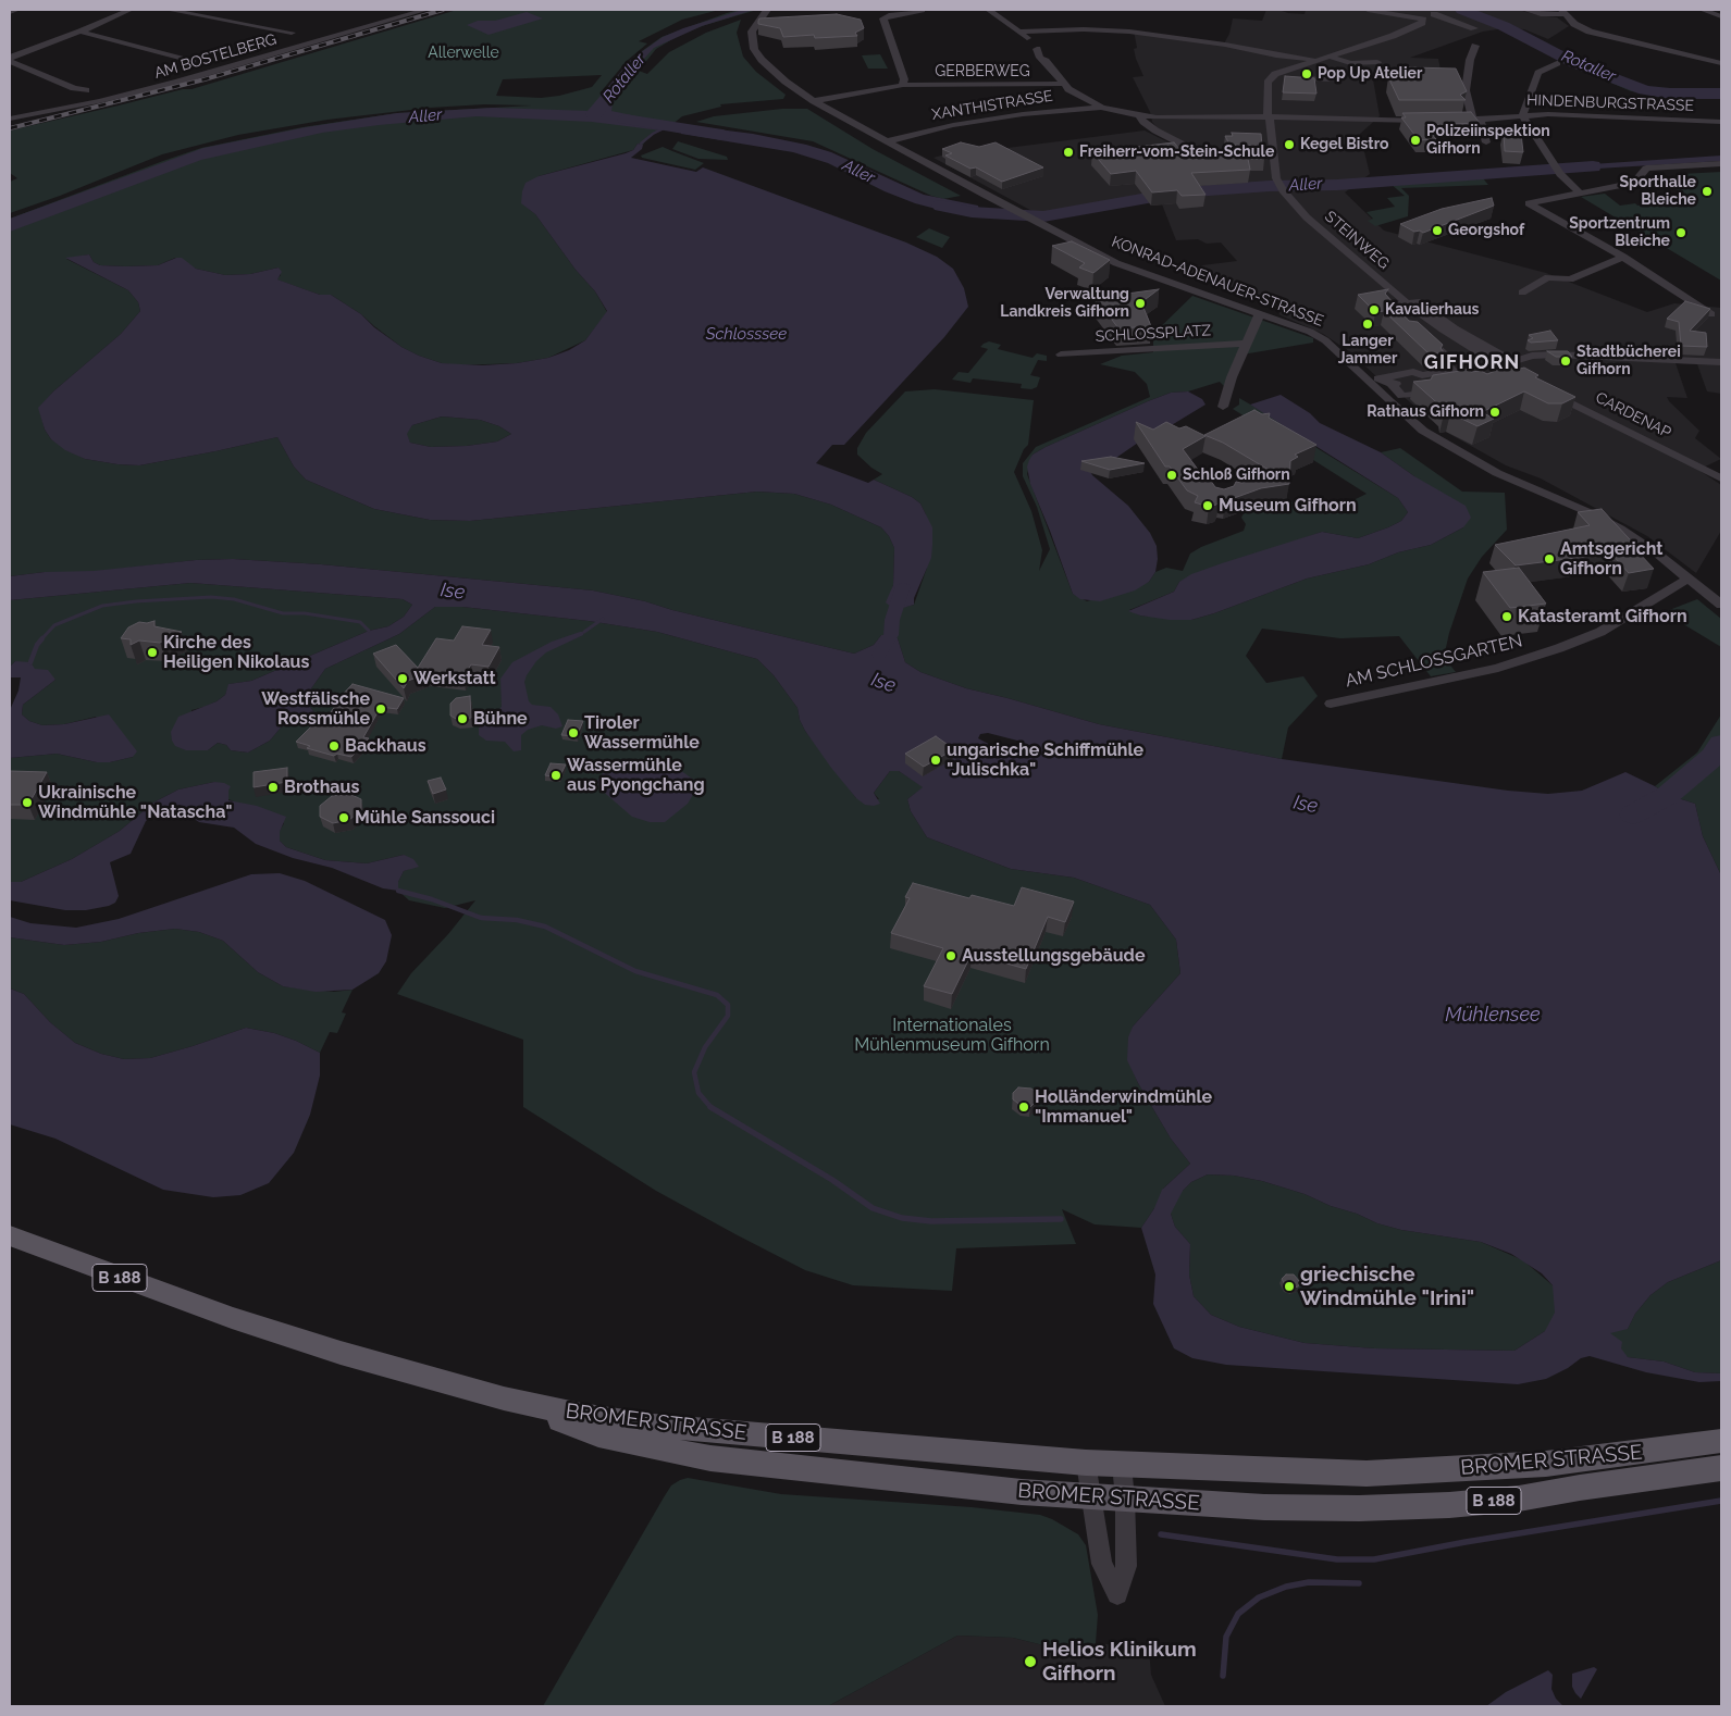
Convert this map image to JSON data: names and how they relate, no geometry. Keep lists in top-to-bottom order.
{
  "streets": {
    "main road": ["B 188", "BROMER STRASSE"],
    "street": [
      "AM BOSTELBERG",
      "GERBERWEG",
      "HINDENBURGSTRASSE",
      "XANTHISTRASSE",
      "STEINWEG",
      "KONRAD-ADENAUER-STRASSE",
      "SCHLOSSPLATZ",
      "CARDENAP",
      "AM SCHLOSSGARTEN"
    ]
  },
  "crossings": [
    ["GERBERWEG", "KONRAD-ADENAUER-STRASSE"],
    ["XANTHISTRASSE", "KONRAD-ADENAUER-STRASSE"],
    ["KONRAD-ADENAUER-STRASSE", "AM SCHLOSSGARTEN"]
  ],
  "districts": ["GIFHORN"],
  "water": [
    "Rotaller",
    "Aller",
    "Schlosssee",
    "Ise",
    "Mühlensee"
  ],
  "parks": ["Allerwelle", "Internationales Mühlenmuseum Gifhorn"],
  "places": [
    "Pop Up Atelier",
    "Polizeiinspektion Gifhorn",
    "Kegel Bistro",
    "Freiherr-vom-Stein-Schule",
    "Sporthalle Bleiche",
    "Georgshof",
    "Sportzentrum Bleiche",
    "Verwaltung Landkreis Gifhorn",
    "Kavalierhaus",
    "Langer Jammer",
    "Stadtbücherei Gifhorn",
    "Rathaus Gifhorn",
    "Schloß Gifhorn",
    "Museum Gifhorn",
    "Amtsgericht Gifhorn",
    "Katasteramt Gifhorn",
    "Kirche des Heiligen Nikolaus",
    "Werkstatt",
    "Westfälische Rossmühle",
    "Bühne",
    "Tiroler Wassermühle",
    "Backhaus",
    "ungarische Schiffmühle \"Julischka\"",
    "Wassermühle aus Pyongchang",
    "Brothaus",
    "Ukrainische Windmühle \"Natascha\"",
    "Mühle Sanssouci",
    "Ausstellungsgebäude",
    "Holländerwindmühle \"Immanuel\"",
    "griechische Windmühle \"Irini\"",
    "Helios Klinikum Gifhorn"
  ]
}
